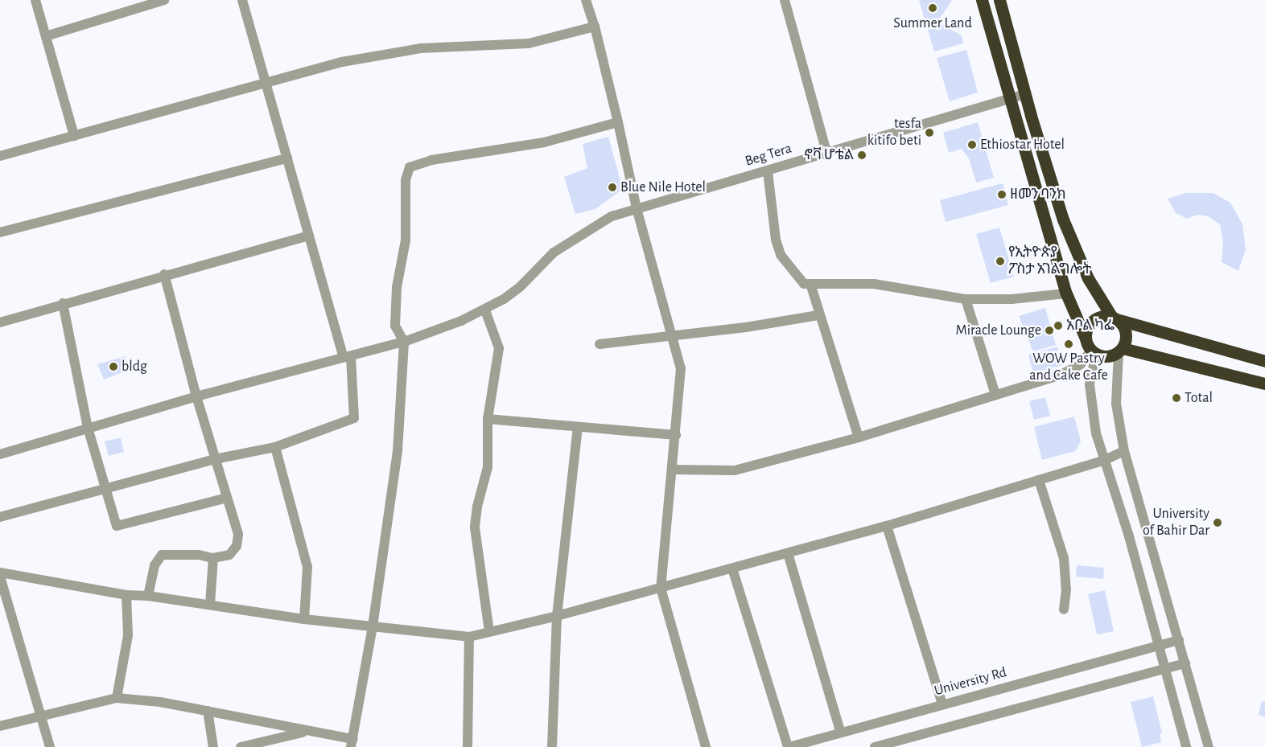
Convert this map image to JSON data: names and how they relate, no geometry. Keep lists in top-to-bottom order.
{
  "streets": {
    "street": ["Beg Tera", "University Rd"]
  },
  "places": [
    "Summer Land",
    "tesfa kitifo beti",
    "Ethiostar Hotel",
    "ኖቫ ሆቴል",
    "Blue Nile Hotel",
    "ዘመን ባንክ",
    "የኢትዮጵያ ፖስታ አገልግሎት",
    "አቦል ካፌ",
    "Miracle Lounge",
    "WOW Pastry and Cake Cafe",
    "bldg",
    "Total",
    "University of Bahir Dar"
  ]
}
